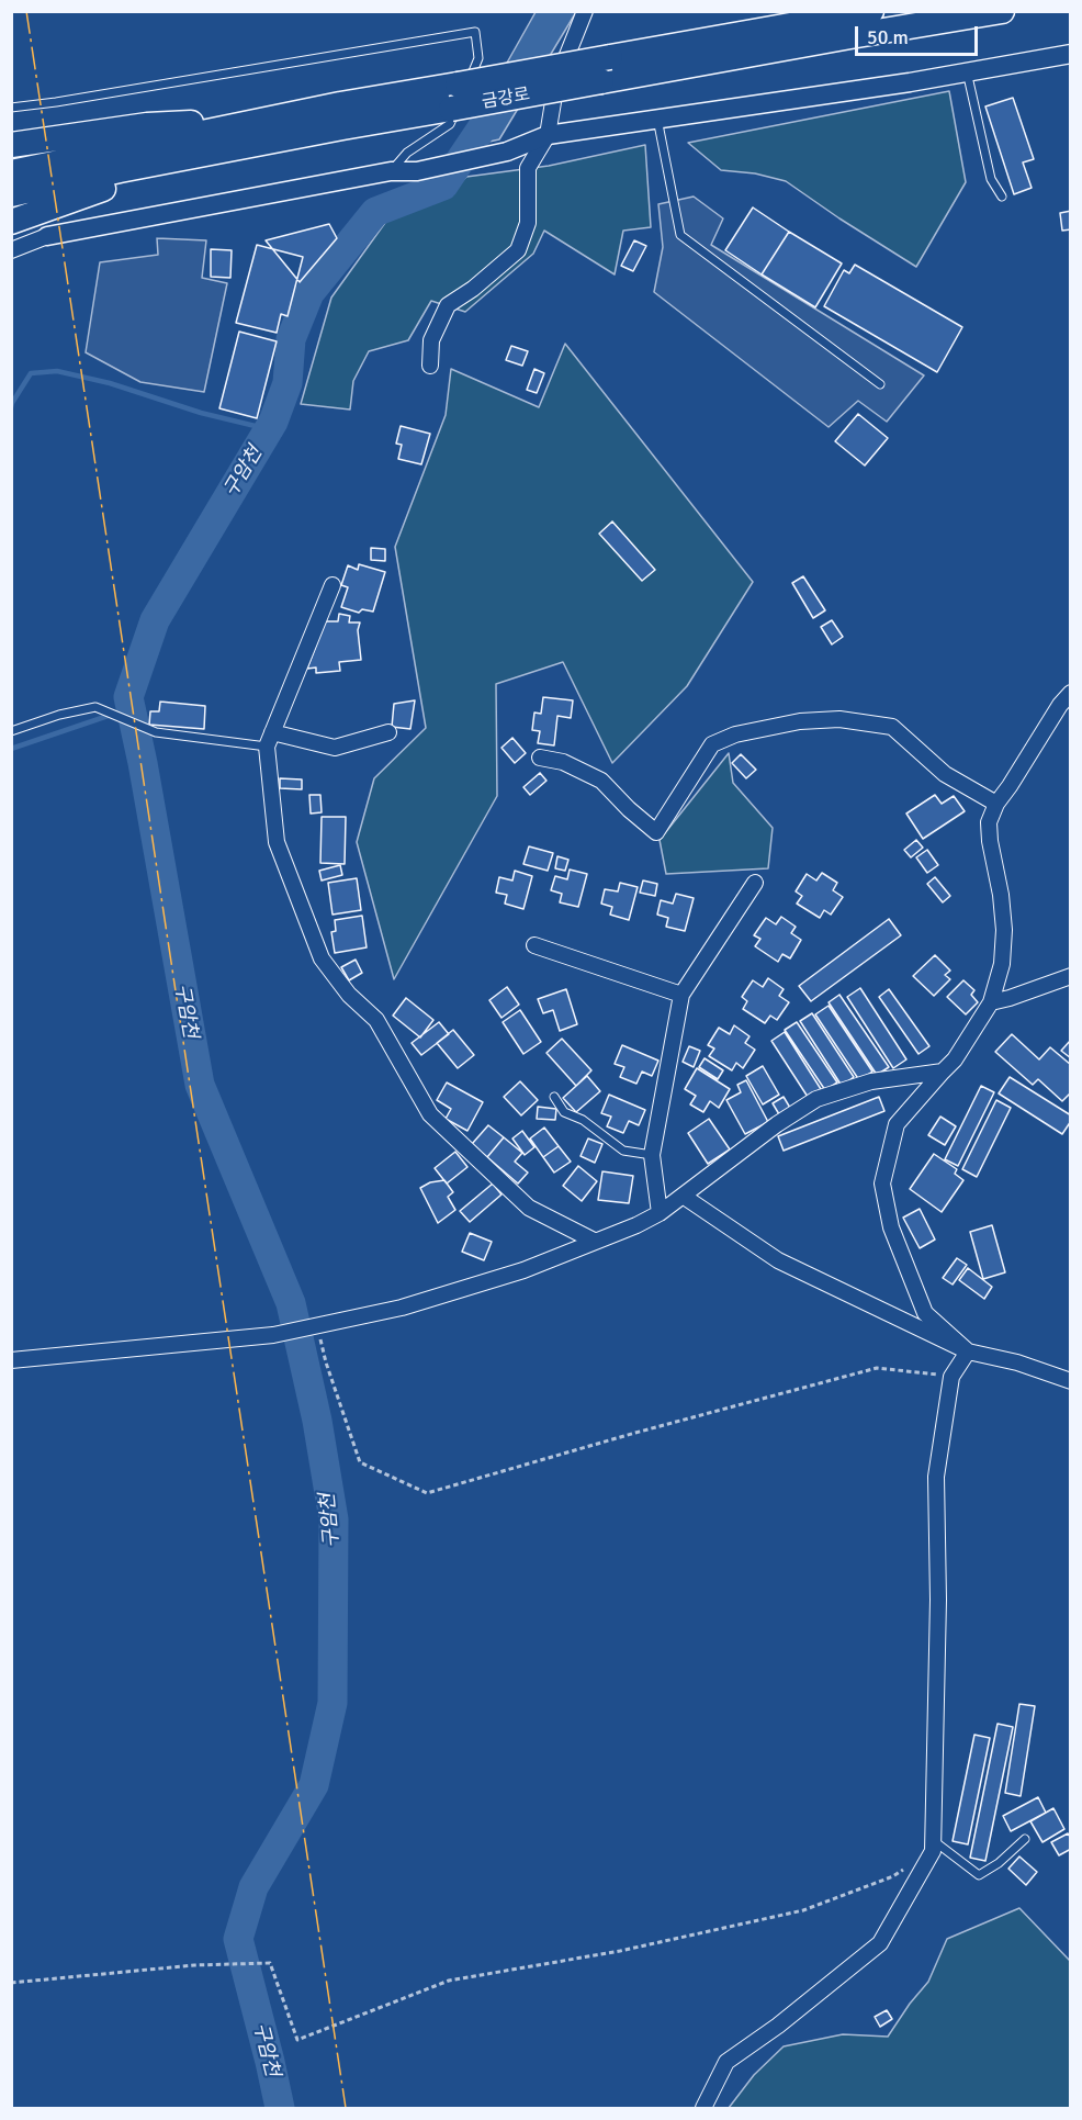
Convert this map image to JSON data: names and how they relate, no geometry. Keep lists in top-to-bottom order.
{
  "streets": {
    "highway": ["금강로"]
  },
  "water": ["구암천"],
  "scale_bar": "50 m"
}
